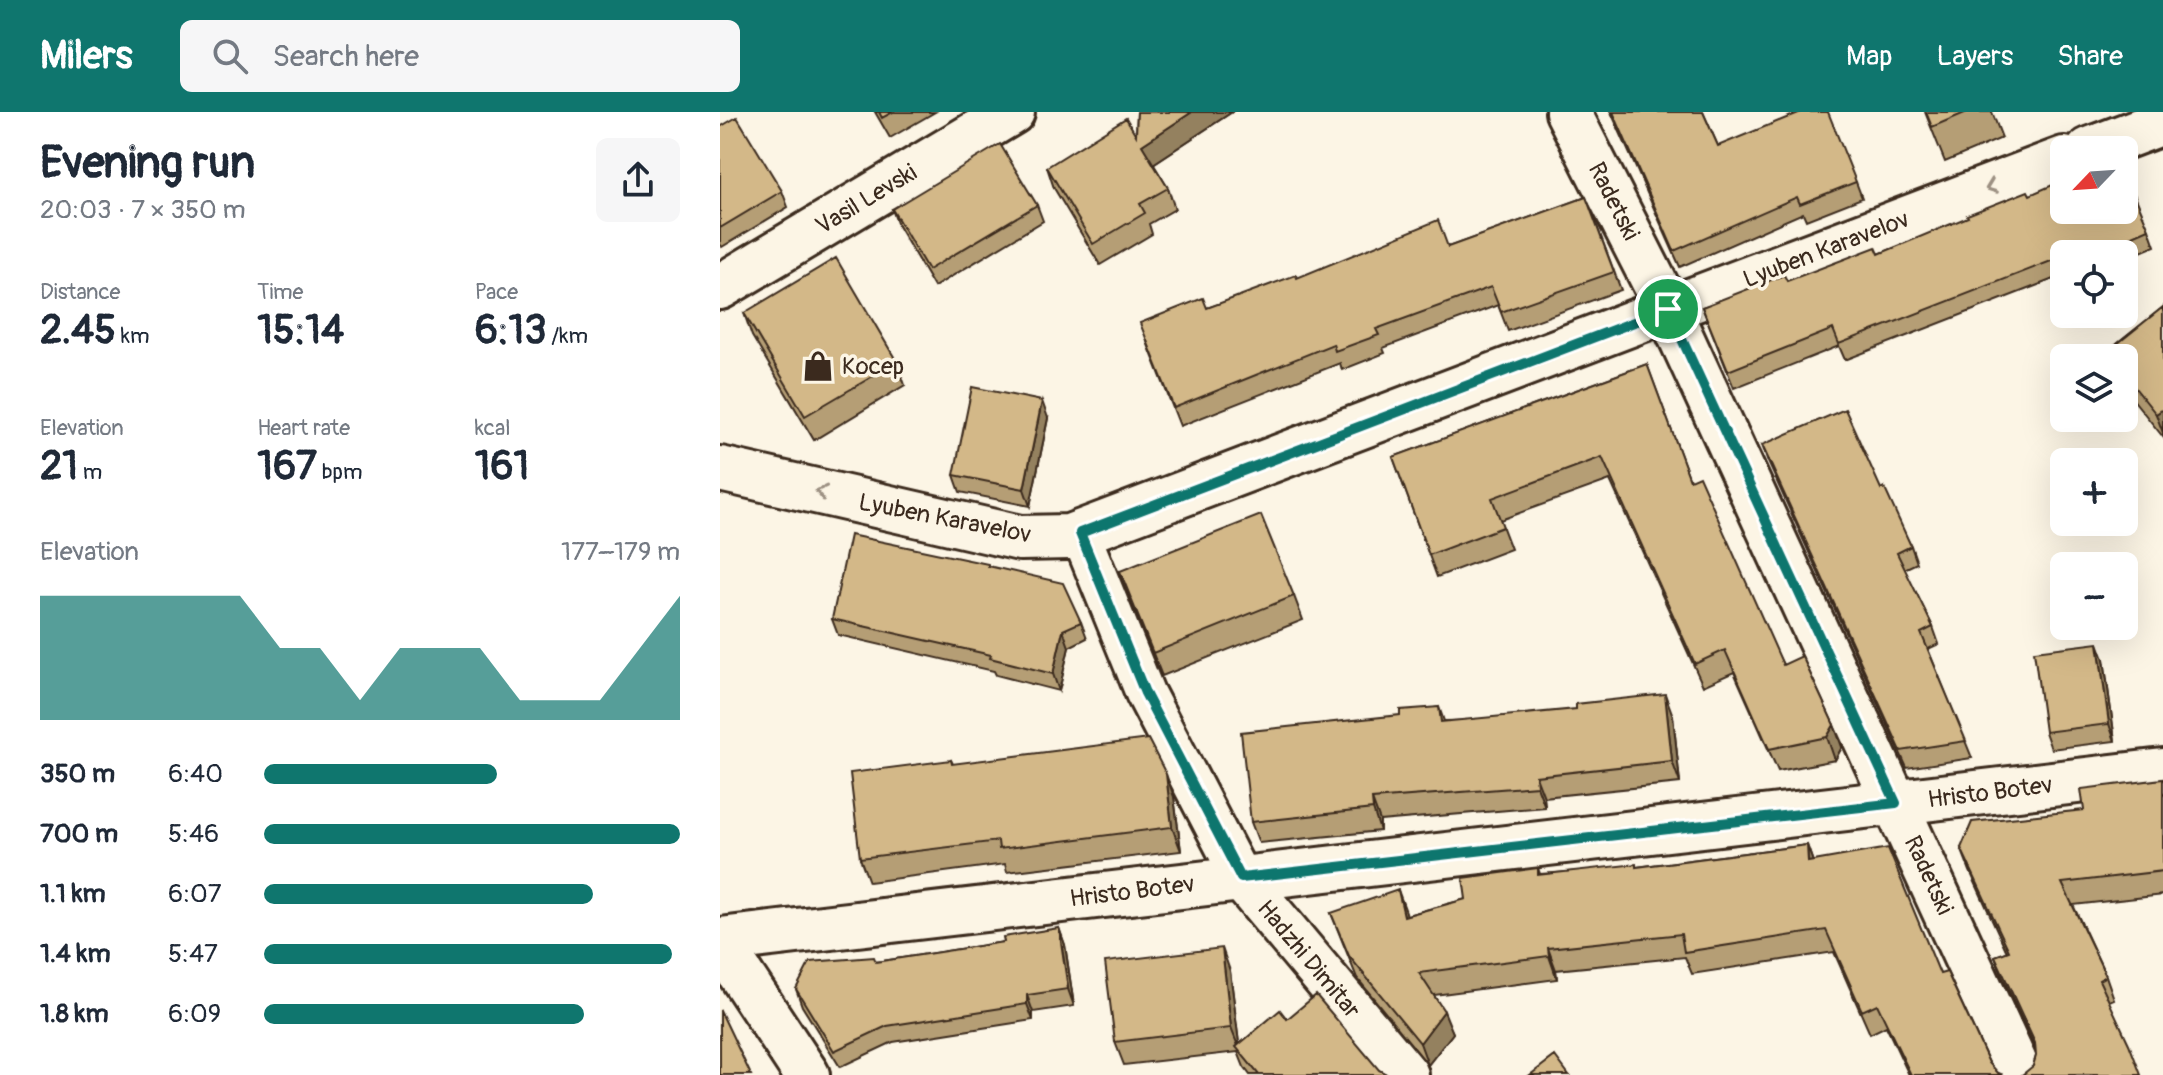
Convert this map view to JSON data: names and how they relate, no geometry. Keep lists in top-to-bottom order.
{
  "streets": {
    "street": [
      "Vasil Levski",
      "Radetski",
      "Lyuben Karavelov",
      "Hristo Botev",
      "Hadzhi Dimitar"
    ]
  },
  "crossings": [
    ["Radetski", "Lyuben Karavelov"],
    ["Radetski", "Hristo Botev"],
    ["Lyuben Karavelov", "Hadzhi Dimitar"],
    ["Hristo Botev", "Hadzhi Dimitar"]
  ],
  "one_way": ["Lyuben Karavelov"],
  "places": {
    "shop": ["Косер"]
  },
  "north": "bottom left",
  "page": {
    "header": "Milers",
    "search": "Search here",
    "nav": ["Map", "Layers", "Share"],
    "heading": ["Evening run", "20:03 · 7 × 350 m"],
    "map_buttons": ["+", "−"],
    "stats": [
      ["Distance", "2.45 km"],
      ["Time", "15:14"],
      ["Pace", "6:13 /km"],
      ["Elevation", "21 m"],
      ["Heart rate", "167 bpm"],
      ["kcal", "161"]
    ],
    "chart": ["Elevation", "177–179 m"],
    "list": [
      {
        "name": "350 m",
        "note": "6:40"
      },
      {
        "name": "700 m",
        "note": "5:46"
      },
      {
        "name": "1.1 km",
        "note": "6:07"
      },
      {
        "name": "1.4 km",
        "note": "5:47"
      },
      {
        "name": "1.8 km",
        "note": "6:09"
      }
    ]
  }
}
